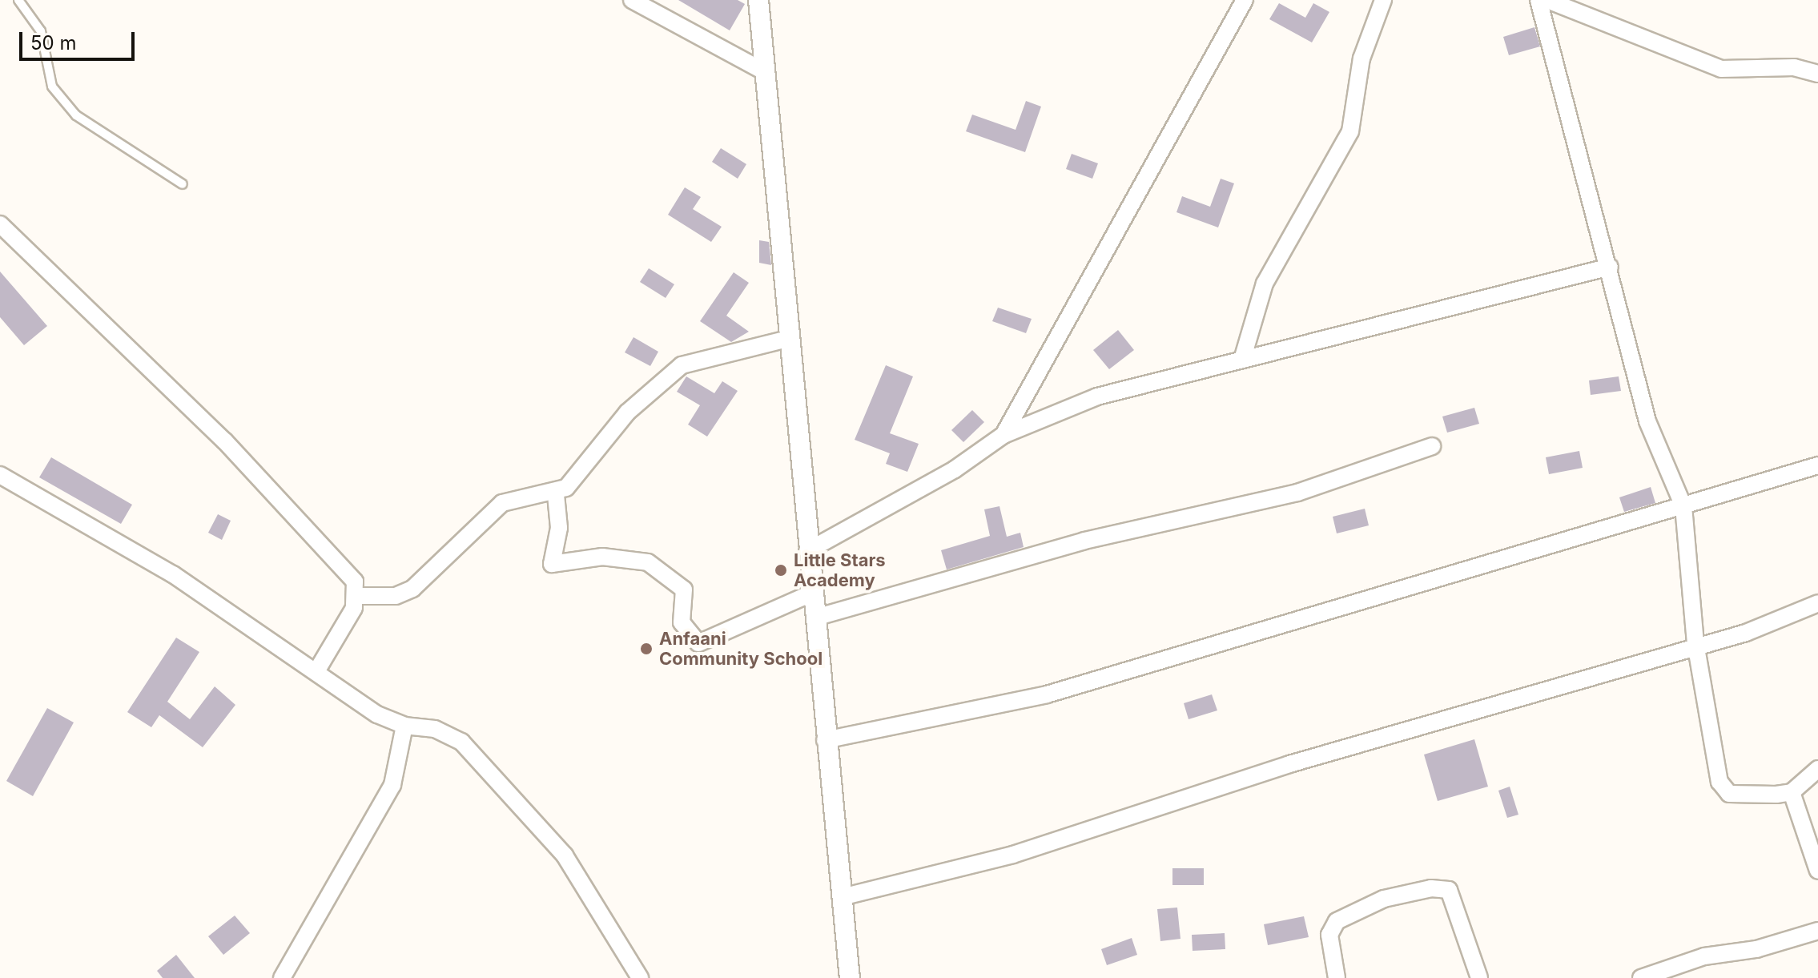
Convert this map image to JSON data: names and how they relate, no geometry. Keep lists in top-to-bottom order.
{
  "places": ["Little Stars Academy", "Anfaani Community School"],
  "scale_bar": "50 m"
}
